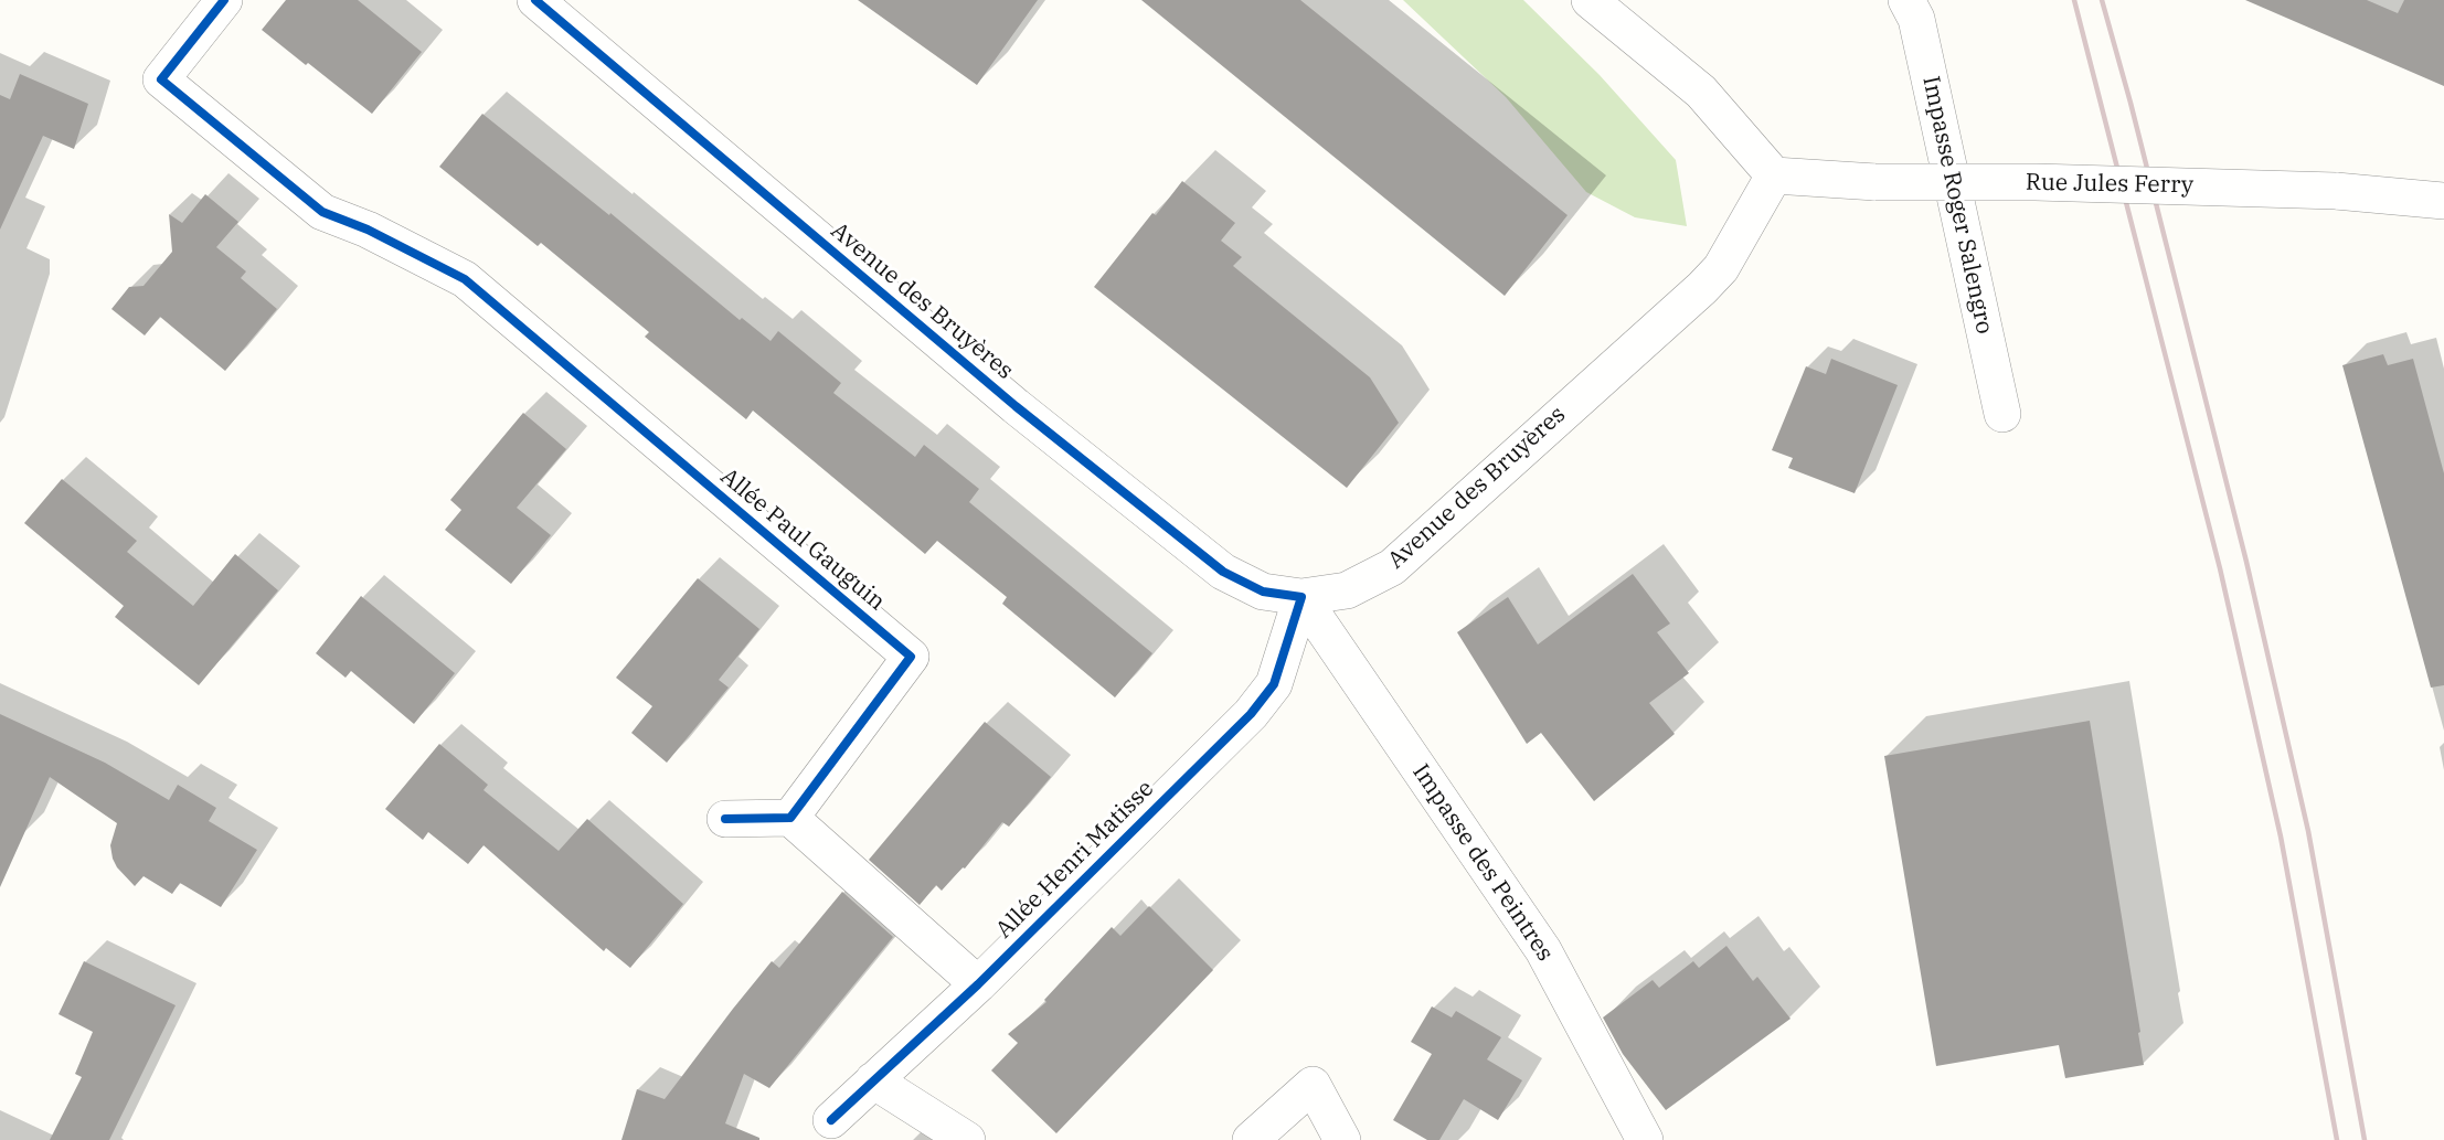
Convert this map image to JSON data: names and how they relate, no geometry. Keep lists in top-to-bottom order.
{
  "streets": {
    "street": [
      "Rue Jules Ferry",
      "Impasse Roger Salengro",
      "Avenue des Bruyères",
      "Allée Paul Gauguin",
      "Allée Henri Matisse",
      "Impasse des Peintres"
    ]
  },
  "crossings": [
    ["Rue Jules Ferry", "Avenue des Bruyères"],
    ["Avenue des Bruyères", "Allée Henri Matisse"],
    ["Avenue des Bruyères", "Impasse des Peintres"],
    ["Allée Henri Matisse", "Impasse des Peintres"]
  ]
}
